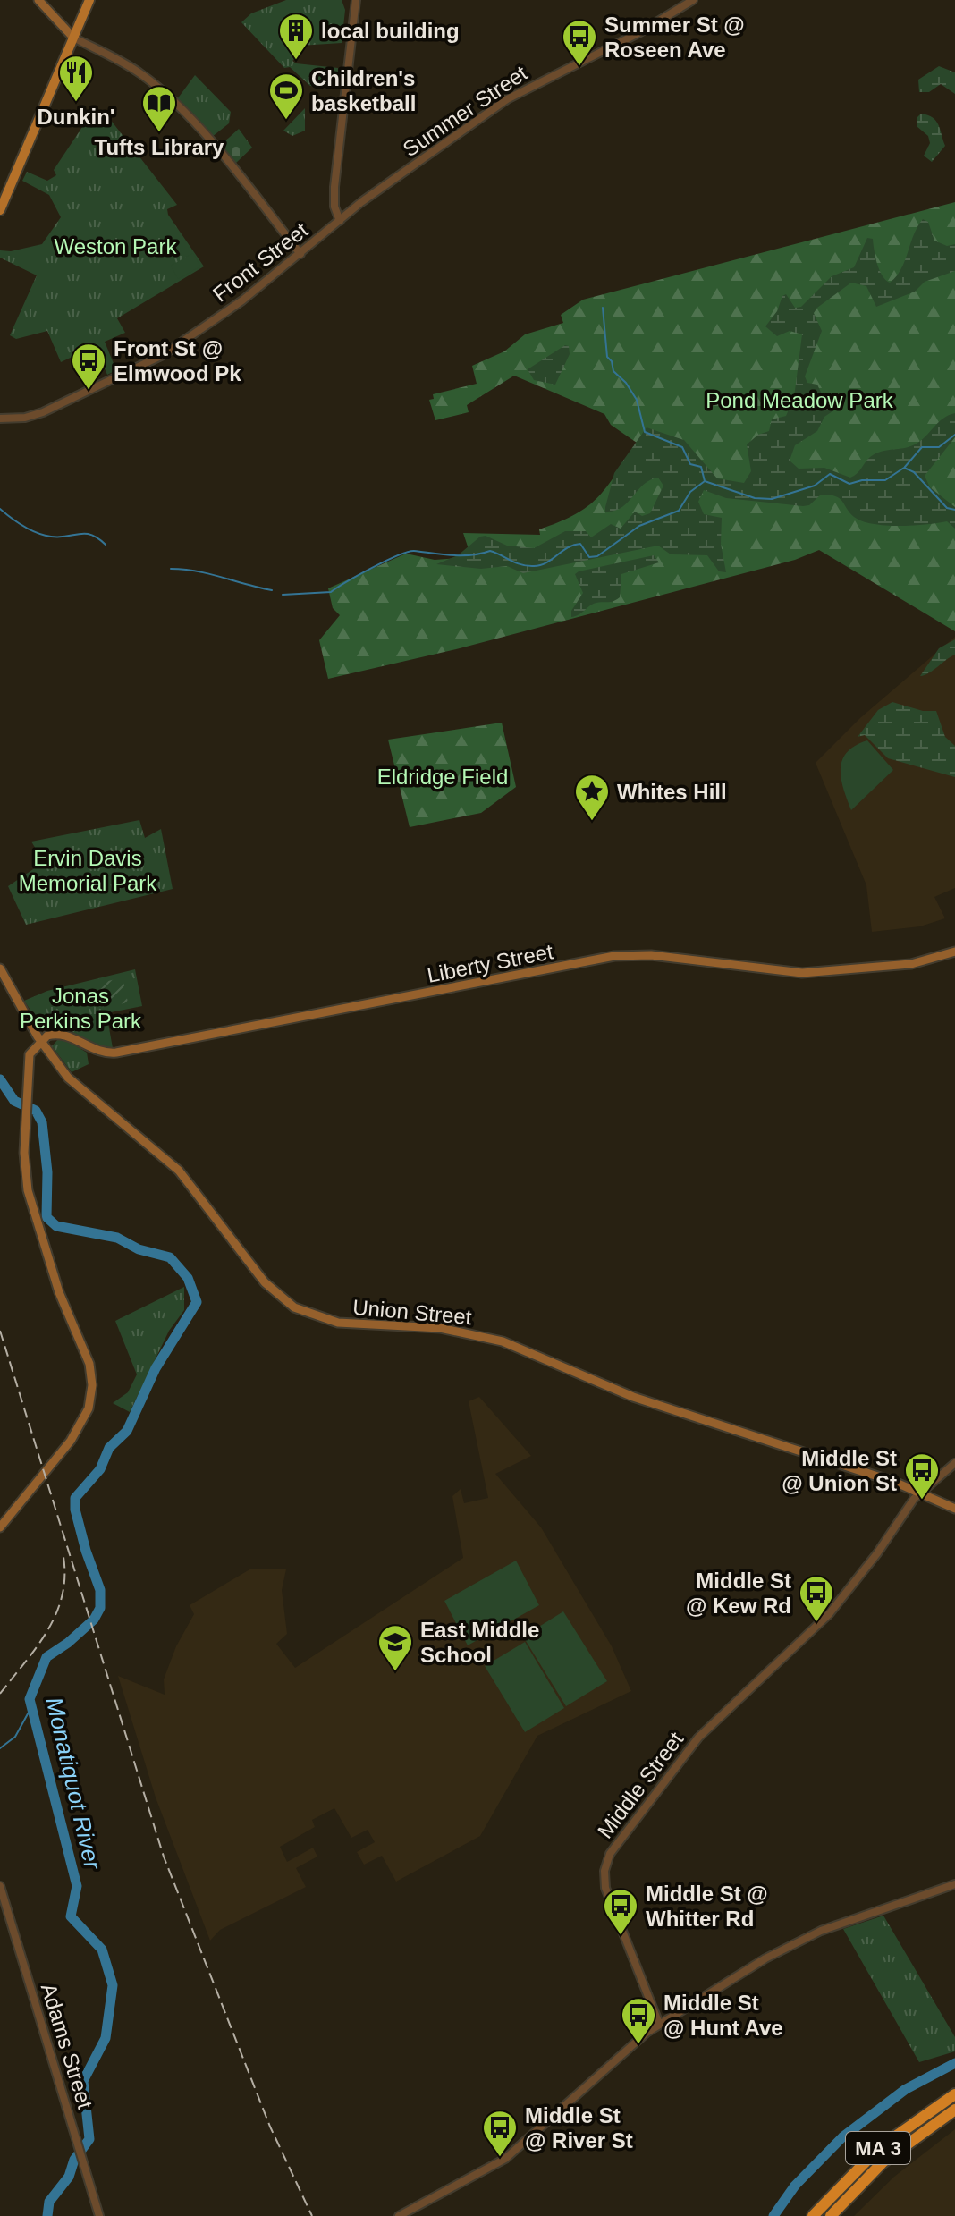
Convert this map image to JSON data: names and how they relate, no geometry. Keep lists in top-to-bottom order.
{
  "streets": {
    "highway": ["MA 3"],
    "main road": ["Liberty Street", "Union Street"],
    "street": [
      "Summer Street",
      "Front Street",
      "Middle Street",
      "Adams Street"
    ]
  },
  "crossings": [
    ["Summer Street", "Front Street"],
    ["Liberty Street", "Union Street"],
    ["Union Street", "Middle Street"]
  ],
  "water": ["Monatiquot River"],
  "parks": [
    "Weston Park",
    "Pond Meadow Park",
    "Eldridge Field",
    "Ervin Davis Memorial Park",
    "Jonas Perkins Park"
  ],
  "places": {
    "building": ["local building"],
    "bus stop": [
      "Summer St @ Roseen Ave",
      "Front St @ Elmwood Pk",
      "Middle St @ Union St",
      "Middle St @ Kew Rd",
      "Middle St @ Whitter Rd",
      "Middle St @ Hunt Ave",
      "Middle St @ River St"
    ],
    "restaurant": ["Dunkin'"],
    "sports": ["Children's basketball"],
    "library": ["Tufts Library"],
    "place": ["Whites Hill"],
    "school or university": ["East Middle School"]
  }
}
